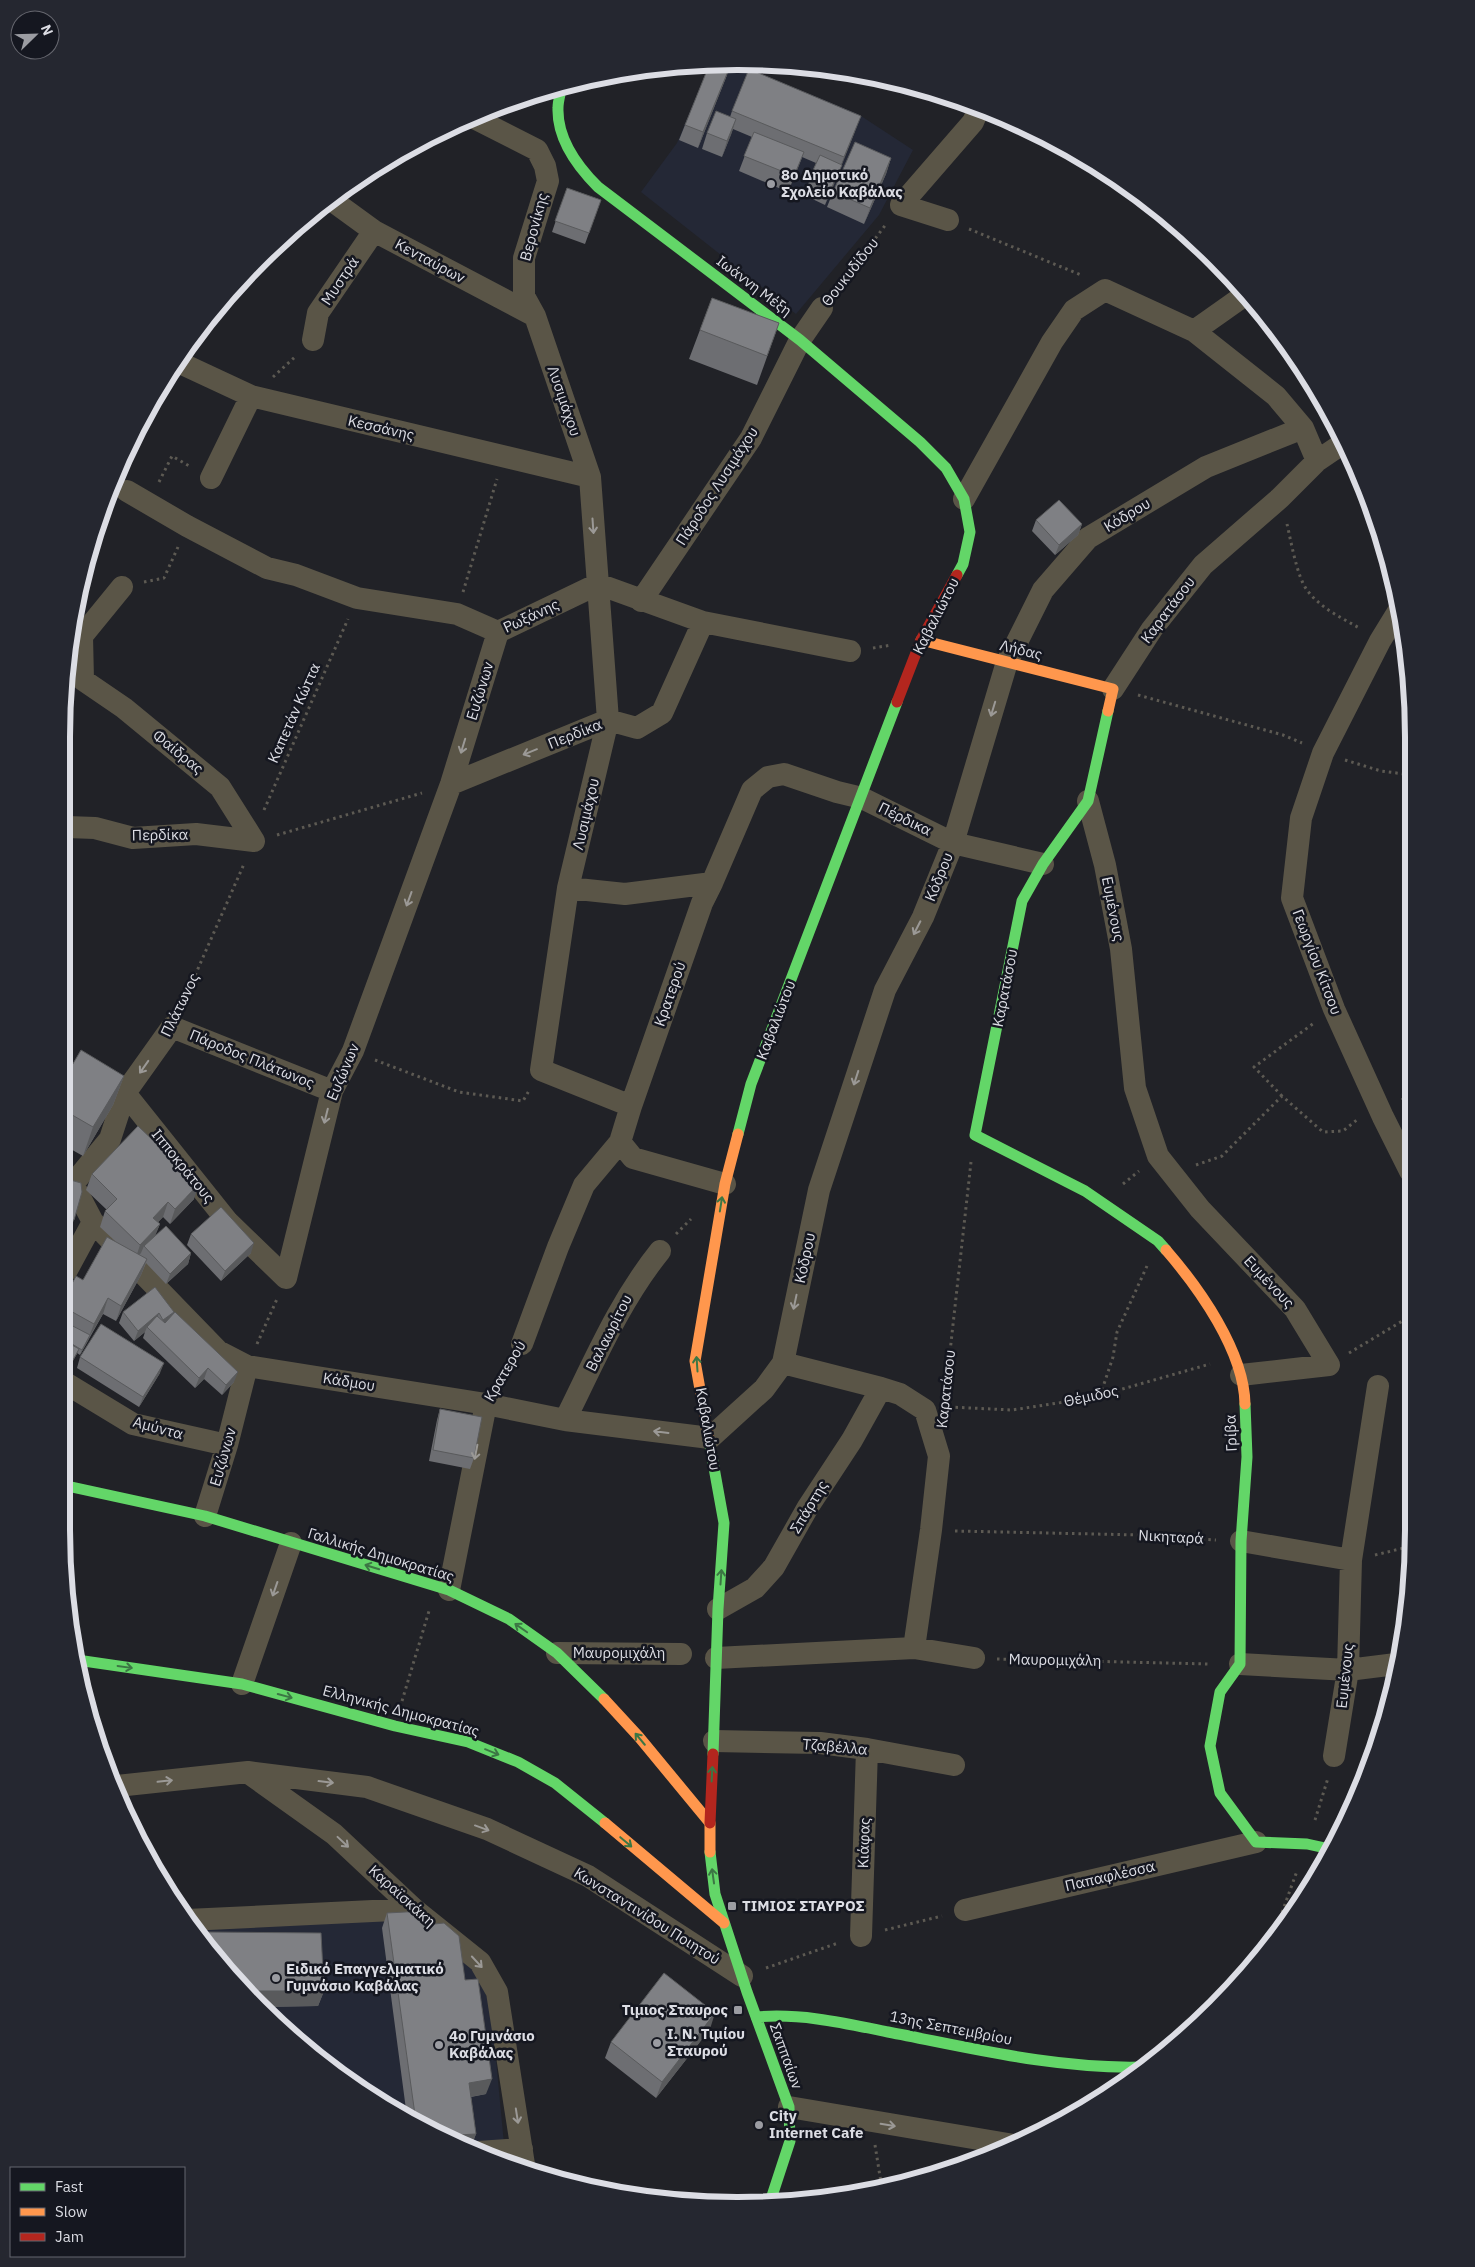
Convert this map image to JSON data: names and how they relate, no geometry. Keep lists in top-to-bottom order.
{
  "streets": {
    "street": [
      "Βερονίκης",
      "Κενταύρων",
      "Θουκυδίδου",
      "Μυστρά",
      "Ιωάννη Μέξη",
      "Λυσιμάχου",
      "Κεσσάνης",
      "Πάροδος Λυσιμάχου",
      "Κόδρου",
      "Καρατάσου",
      "Ρωξάνης",
      "Καβαλιώτου",
      "Λήδας",
      "Ευζώνων",
      "Περδίκα",
      "Φαίδρας",
      "Πέρδικα",
      "Ευμένους",
      "Γεωργίου Κίτσου",
      "Κρατερού",
      "Πλάτωνος",
      "Πάροδος Πλάτωνος",
      "Ιπποκράτους",
      "Βαλαωρίτου",
      "Κάδμου",
      "Αμύντα",
      "Γρίβα",
      "Σπάρτης",
      "Γαλλικής Δημοκρατίας",
      "Μαυρομιχάλη",
      "Ελληνικής Δημοκρατίας",
      "Τζαβέλλα",
      "Κιάφας",
      "Παπαφλέσσα",
      "Καραϊσκάκη",
      "Κωνσταντινίδου Ποιητού",
      "13ης Σεπτεμβρίου",
      "Σαππαίων"
    ],
    "path": ["Καπετάν Κώττα", "Θέμιδος", "Νικηταρά"]
  },
  "crossings": [
    ["Βερονίκης", "Κενταύρων"],
    ["Βερονίκης", "Λυσιμάχου"],
    ["Κενταύρων", "Μυστρά"],
    ["Κενταύρων", "Λυσιμάχου"],
    ["Θουκυδίδου", "Ιωάννη Μέξη"],
    ["Θουκυδίδου", "Πάροδος Λυσιμάχου"],
    ["Ιωάννη Μέξη", "Πάροδος Λυσιμάχου"],
    ["Ιωάννη Μέξη", "Καβαλιώτου"],
    ["Λυσιμάχου", "Κεσσάνης"],
    ["Λυσιμάχου", "Ρωξάνης"],
    ["Λυσιμάχου", "Περδίκα"],
    ["Κόδρου", "Καβαλιώτου"],
    ["Κόδρου", "Λήδας"],
    ["Κόδρου", "Πέρδικα"],
    ["Κόδρου", "Κάδμου"],
    ["Καρατάσου", "Λήδας"],
    ["Καρατάσου", "Πέρδικα"],
    ["Καρατάσου", "Ευμένους"],
    ["Καρατάσου", "Θέμιδος"],
    ["Καρατάσου", "Γρίβα"],
    ["Ρωξάνης", "Ευζώνων"],
    ["Ρωξάνης", "Καπετάν Κώττα"],
    ["Καβαλιώτου", "Λήδας"],
    ["Καβαλιώτου", "Πέρδικα"],
    ["Καβαλιώτου", "Κάδμου"],
    ["Καβαλιώτου", "Σπάρτης"],
    ["Καβαλιώτου", "Γαλλικής Δημοκρατίας"],
    ["Καβαλιώτου", "Τζαβέλλα"],
    ["Ευζώνων", "Περδίκα"],
    ["Ευζώνων", "Πάροδος Πλάτωνος"],
    ["Ευζώνων", "Ιπποκράτους"],
    ["Ευζώνων", "Κάδμου"],
    ["Ευζώνων", "Αμύντα"],
    ["Ευζώνων", "Γαλλικής Δημοκρατίας"],
    ["Καπετάν Κώττα", "Περδίκα"],
    ["Καπετάν Κώττα", "Φαίδρας"],
    ["Καπετάν Κώττα", "Πλάτωνος"],
    ["Περδίκα", "Φαίδρας"],
    ["Περδίκα", "Πλάτωνος"],
    ["Φαίδρας", "Πλάτωνος"],
    ["Πέρδικα", "Κρατερού"],
    ["Κρατερού", "Κάδμου"],
    ["Κρατερού", "Γαλλικής Δημοκρατίας"],
    ["Πλάτωνος", "Πάροδος Πλάτωνος"],
    ["Πλάτωνος", "Ιπποκράτους"],
    ["Πλάτωνος", "Κάδμου"],
    ["Βαλαωρίτου", "Κάδμου"],
    ["Θέμιδος", "Γρίβα"],
    ["Γρίβα", "Νικηταρά"],
    ["Γρίβα", "Μαυρομιχάλη"],
    ["Γαλλικής Δημοκρατίας", "Μαυρομιχάλη"],
    ["Ελληνικής Δημοκρατίας", "Σαππαίων"],
    ["Τζαβέλλα", "Κιάφας"],
    ["Καραϊσκάκη", "Κωνσταντινίδου Ποιητού"],
    ["Κωνσταντινίδου Ποιητού", "Σαππαίων"],
    ["13ης Σεπτεμβρίου", "Σαππαίων"]
  ],
  "one_way": [
    "Κόδρου",
    "Καβαλιώτου",
    "Ευζώνων",
    "Γαλλικής Δημοκρατίας",
    "Ελληνικής Δημοκρατίας",
    "Καραϊσκάκη"
  ],
  "places": {
    "other": [
      "8ο Δημοτικό Σχολείο Καβάλας",
      "Ειδικό Επαγγελματικό Γυμνάσιο Καβάλας",
      "Ι. Ν. Τιμίου Σταυρού",
      "4ο Γυμνάσιο Καβάλας",
      "City Internet Cafe"
    ],
    "transit": ["ΤΙΜΙΟΣ ΣΤΑΥΡΟΣ", "Τιμιος Σταυρος"]
  },
  "legend": ["Fast", "Slow", "Jam"],
  "north": "top right"
}
